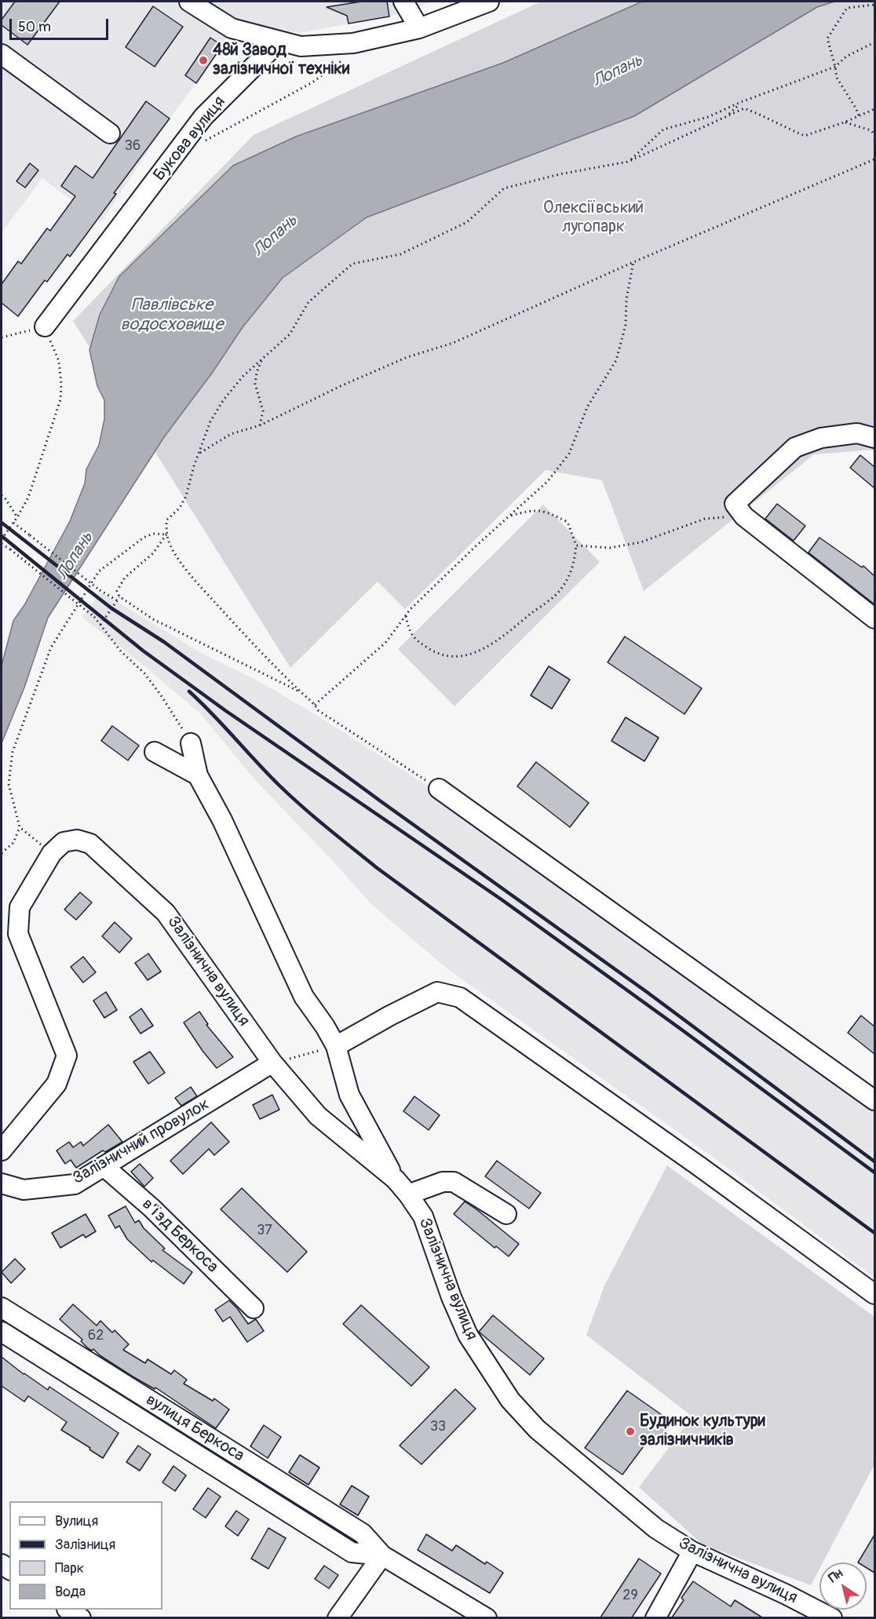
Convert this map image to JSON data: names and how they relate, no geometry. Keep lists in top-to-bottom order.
{
  "streets": {
    "street": [
      "Букова вулиця",
      "Залізнична вулиця",
      "Залізничний провулок",
      "в’їзд Беркоса",
      "вулиця Беркоса"
    ]
  },
  "crossings": [
    ["Залізнична вулиця", "Залізничний провулок"],
    ["Залізничний провулок", "в’їзд Беркоса"]
  ],
  "water": ["Лопань", "Павлівське водосховище"],
  "parks": ["Олексіївський лугопарк"],
  "places": ["48й Завод залізничної техніки", "Будинок культури залізничників"],
  "house_numbers": [
    "36",
    "37",
    "62",
    "33",
    "29"
  ],
  "legend": [
    "Вулиця",
    "Залізниця",
    "Парк",
    "Вода"
  ],
  "scale_bar": "50 m",
  "north": "top left"
}
